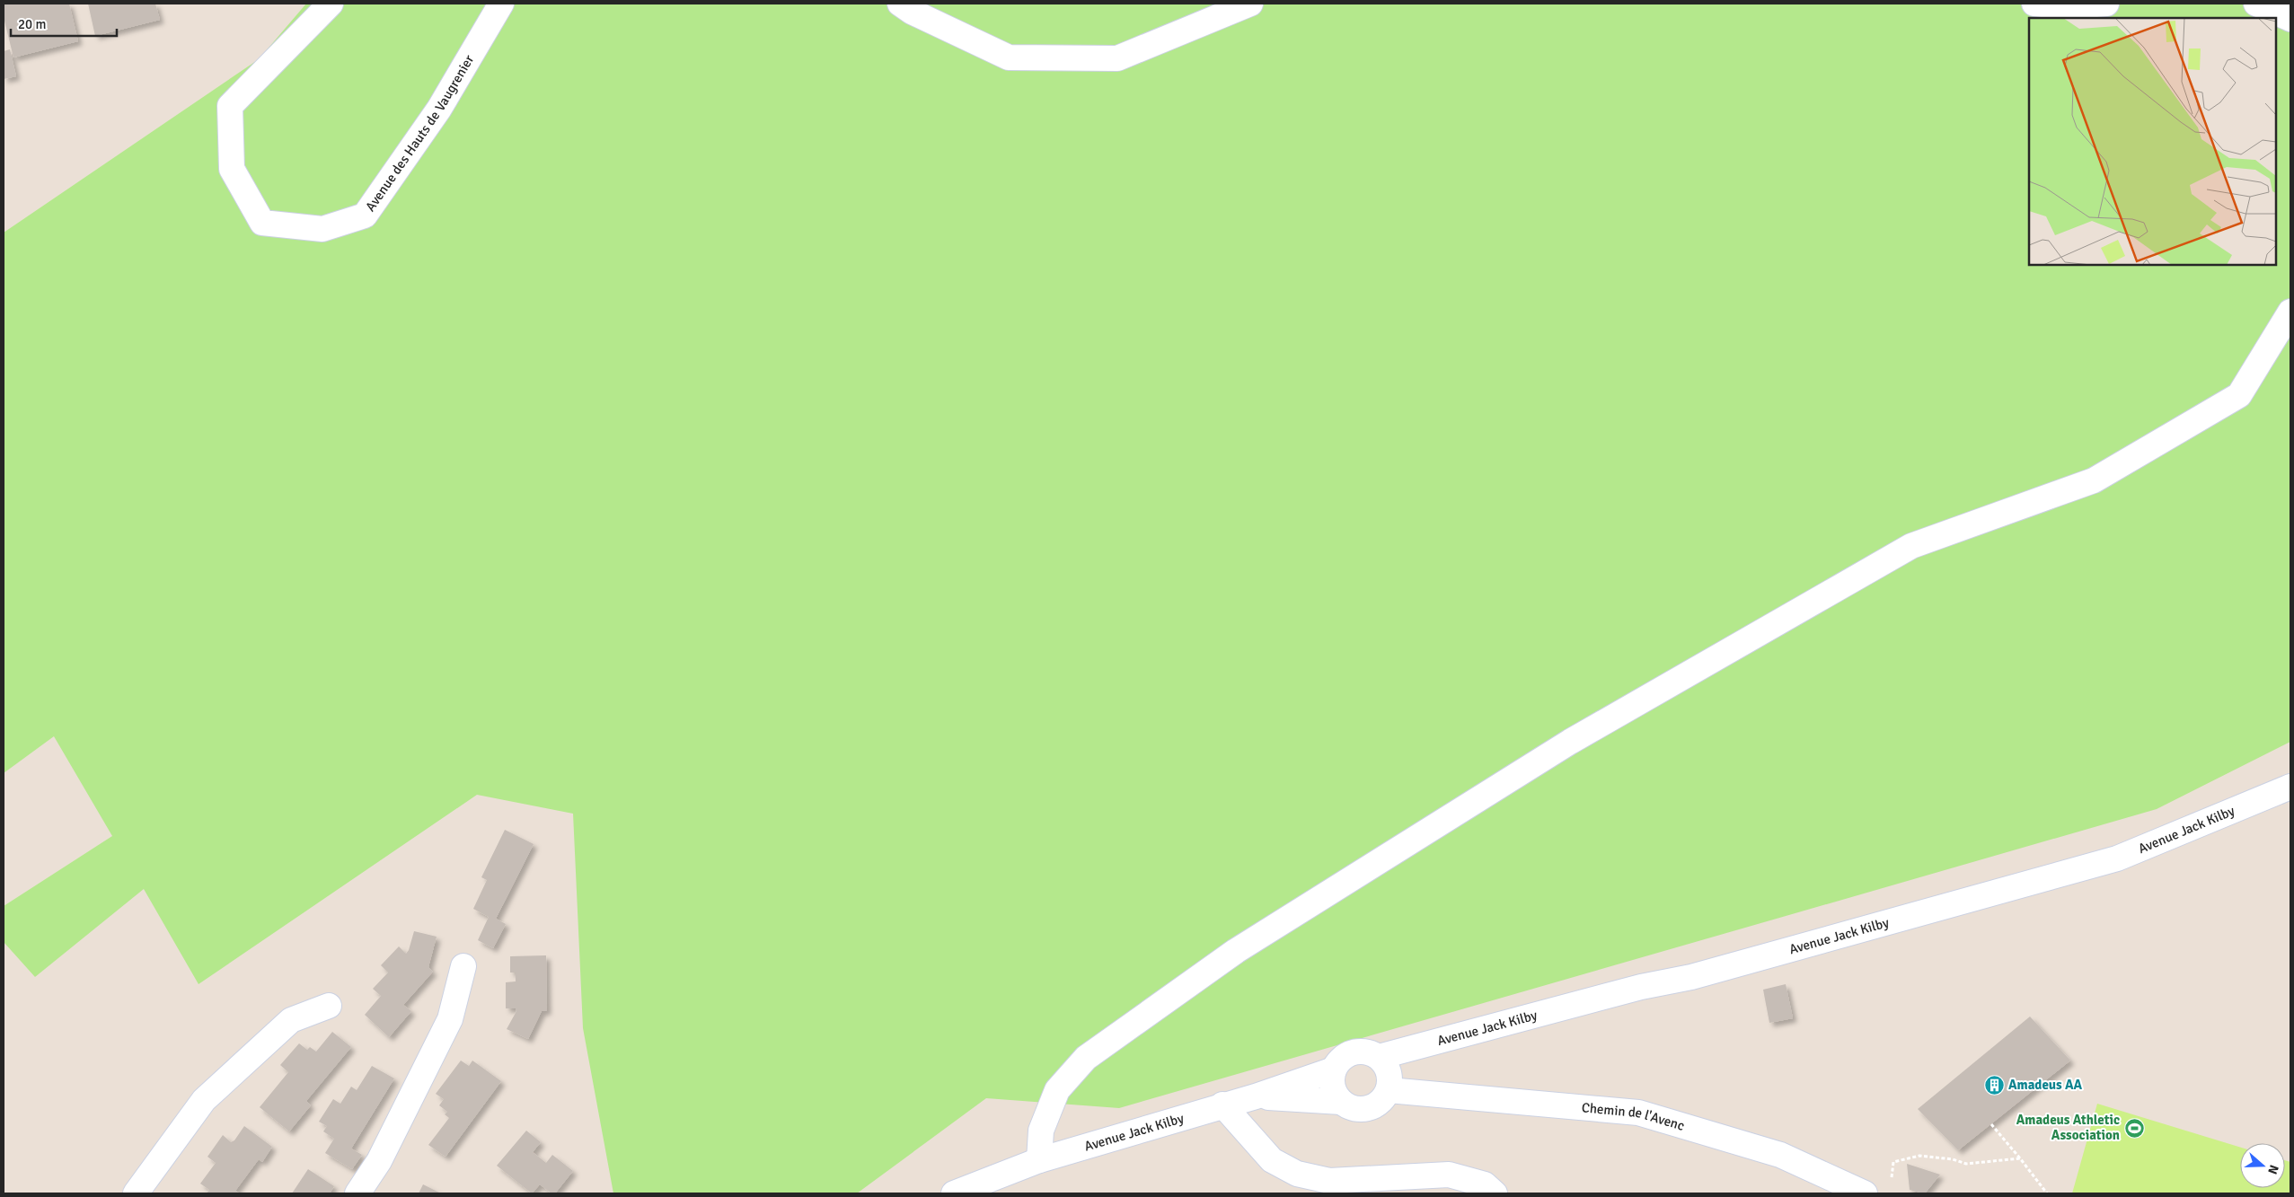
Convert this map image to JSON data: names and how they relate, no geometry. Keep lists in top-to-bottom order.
{
  "streets": {
    "street": ["Avenue des Hauts de Vaugrenier", "Avenue Jack Kilby", "Chemin de l'Avenc"]
  },
  "crossings": [
    ["Avenue Jack Kilby", "Chemin de l'Avenc"]
  ],
  "places": {
    "building": ["Amadeus AA"],
    "sports": ["Amadeus Athletic Association"]
  },
  "scale_bar": "20 m",
  "north": "right"
}
